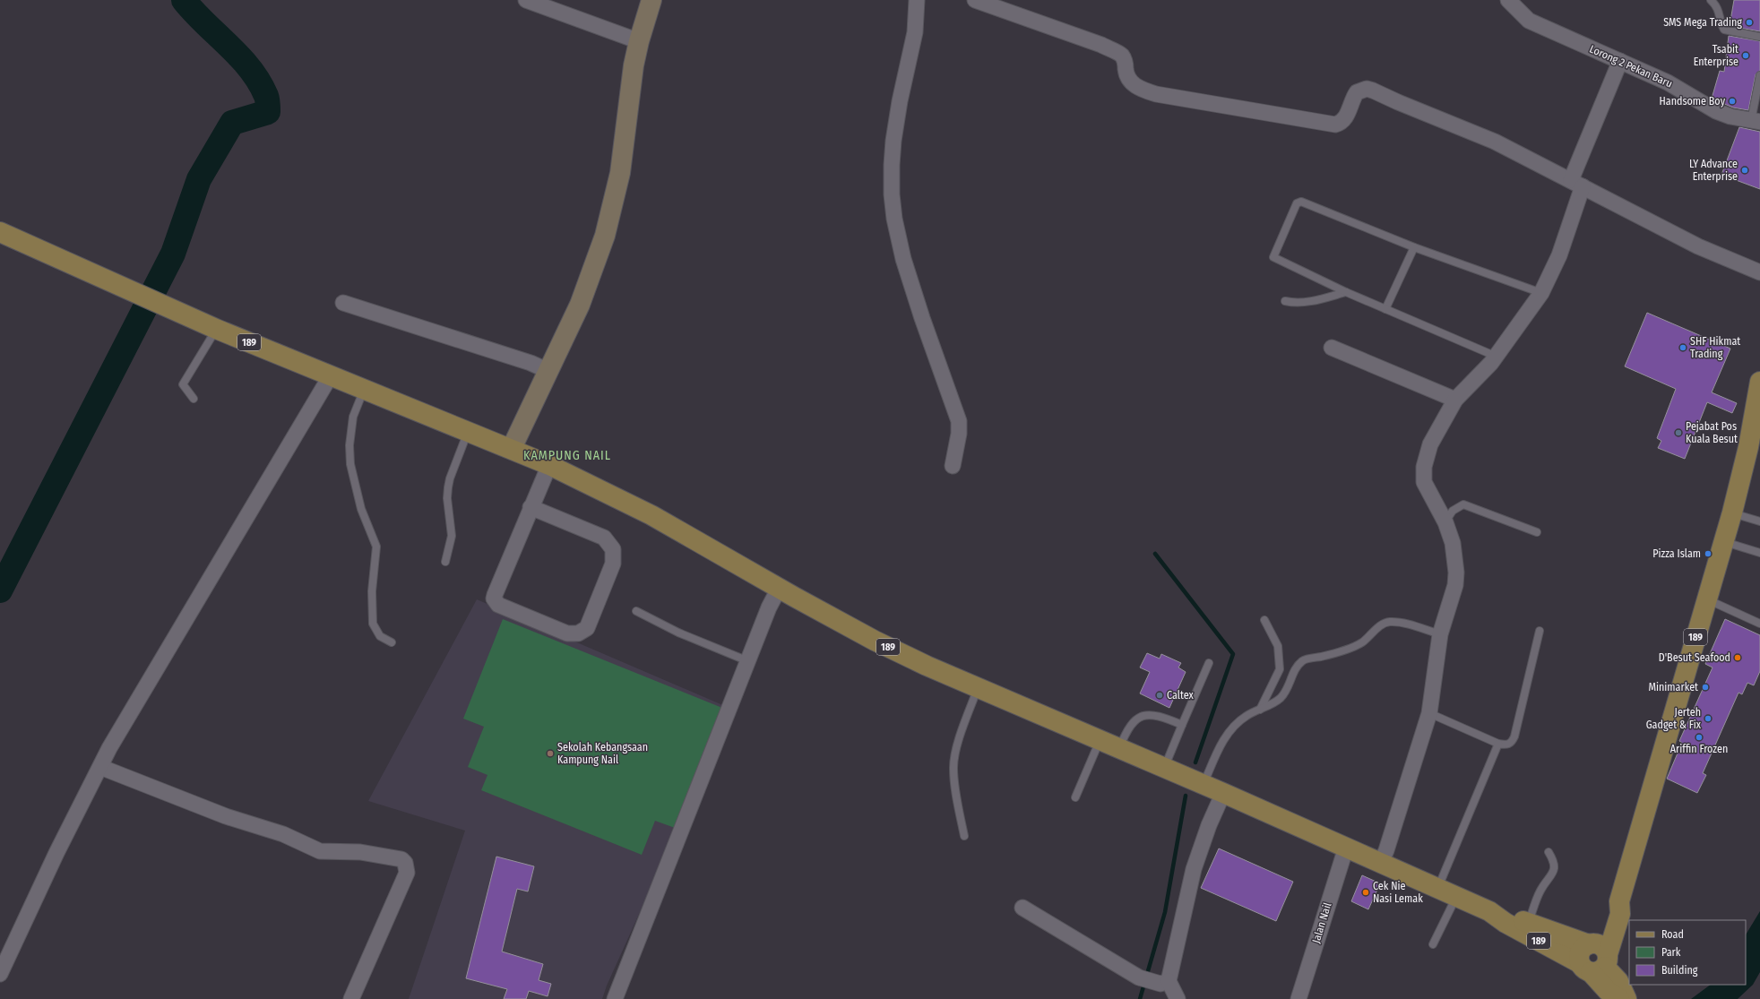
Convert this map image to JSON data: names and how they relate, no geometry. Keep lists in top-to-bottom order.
{
  "streets": {
    "main road": ["189"],
    "street": ["Lorong 2 Pekan Baru", "Jalan Nail"]
  },
  "crossings": [
    ["189", "Jalan Nail"]
  ],
  "districts": ["KAMPUNG NAIL"],
  "places": [
    "SMS Mega Trading",
    "Tsabit Enterprise",
    "Handsome Boy",
    "LY Advance Enterprise",
    "SHF Hikmat Trading",
    "Pejabat Pos Kuala Besut",
    "Pizza Islam",
    "D'Besut Seafood",
    "Minimarket",
    "Caltex",
    "Jerteh Gadget & Fix",
    "Ariffin Frozen",
    "Sekolah Kebangsaan Kampung Nail",
    "Cek Nie Nasi Lemak"
  ],
  "legend": ["Road", "Park", "Building"]
}
